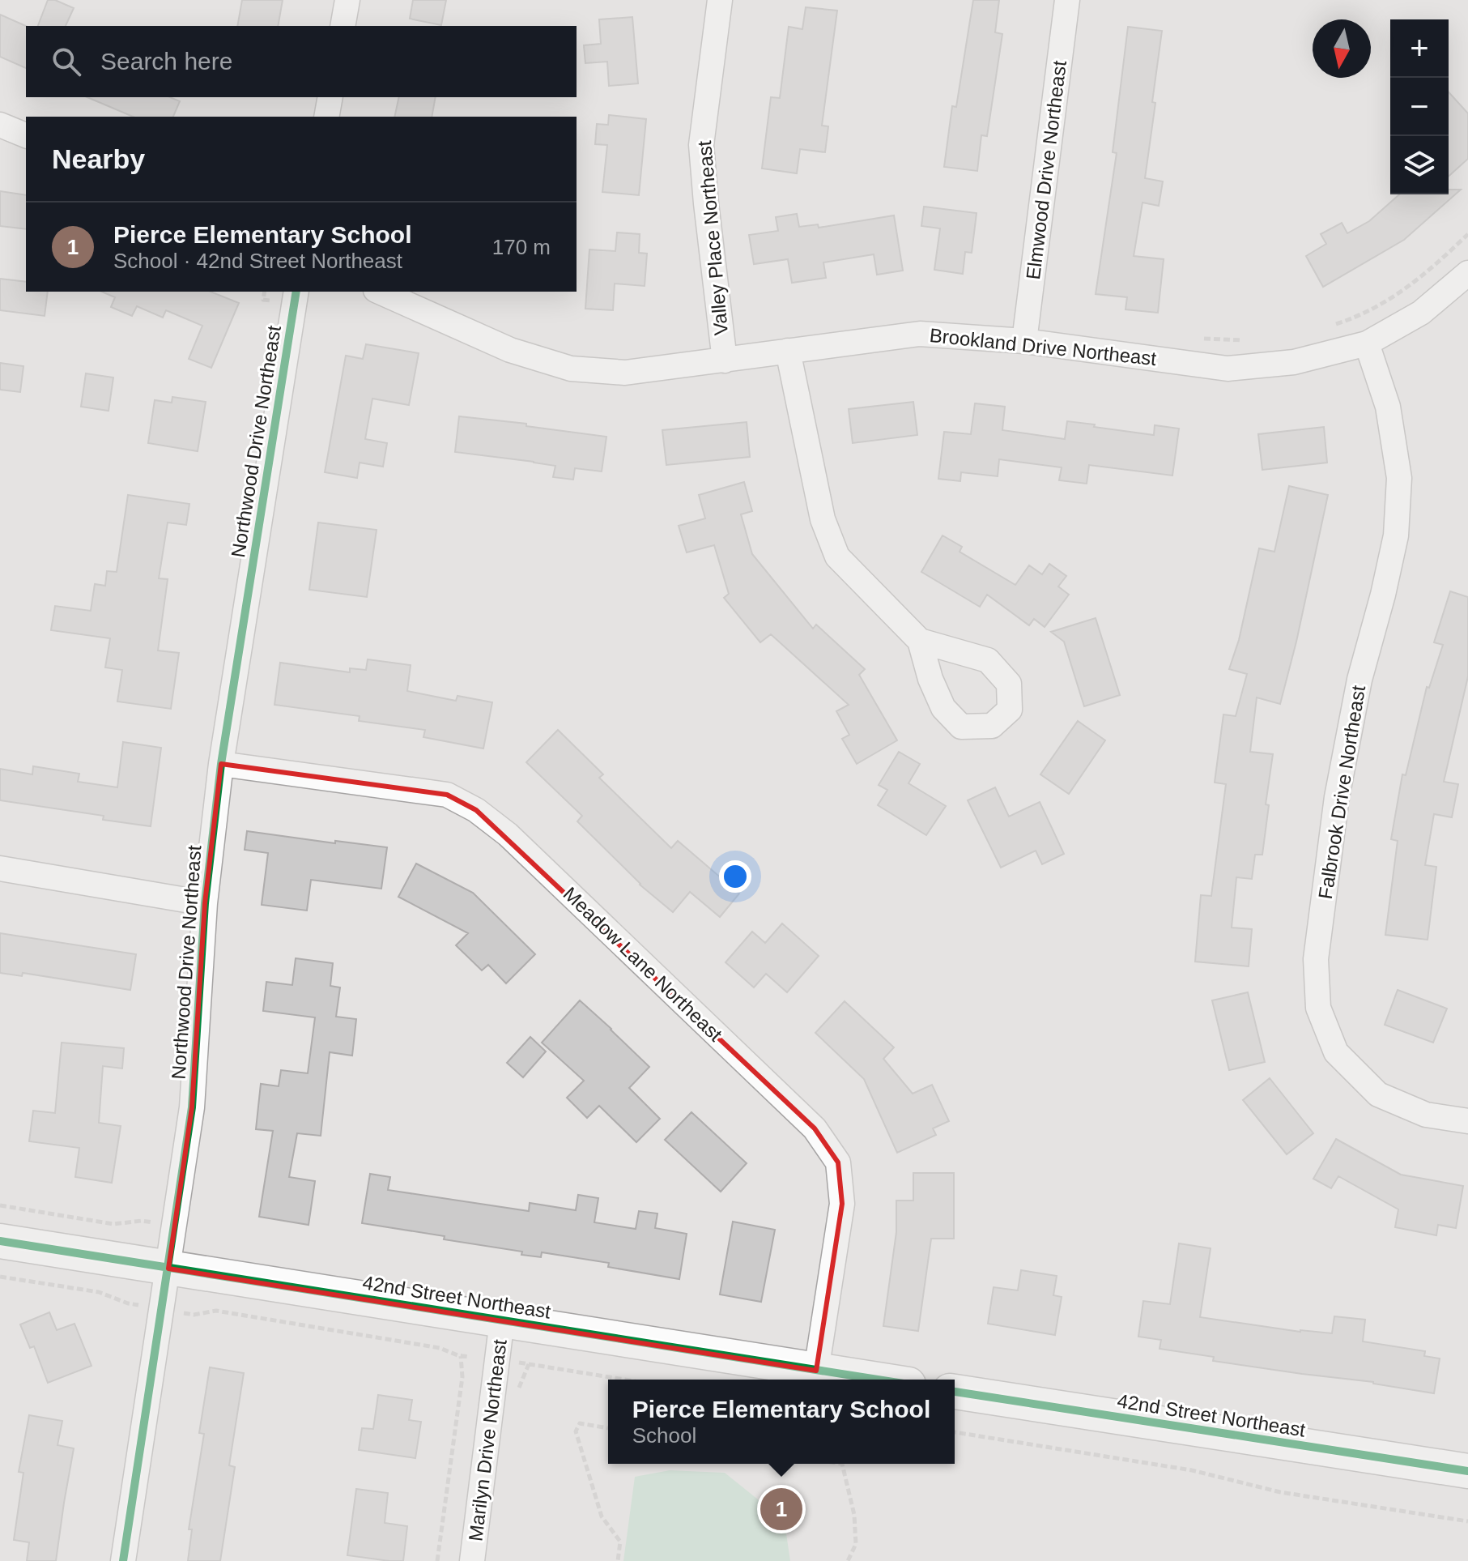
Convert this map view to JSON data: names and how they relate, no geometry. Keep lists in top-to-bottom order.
{
  "streets": {
    "main road": ["42nd Street Northeast"],
    "street": [
      "Elmwood Drive Northeast",
      "Valley Place Northeast",
      "Brookland Drive Northeast",
      "Northwood Drive Northeast",
      "Falbrook Drive Northeast",
      "Meadow Lane Northeast",
      "Marilyn Drive Northeast"
    ]
  },
  "crossings": [
    ["Elmwood Drive Northeast", "Brookland Drive Northeast"],
    ["Valley Place Northeast", "Brookland Drive Northeast"],
    ["Brookland Drive Northeast", "Falbrook Drive Northeast"],
    ["Northwood Drive Northeast", "Meadow Lane Northeast"],
    ["Northwood Drive Northeast", "42nd Street Northeast"],
    ["Meadow Lane Northeast", "42nd Street Northeast"],
    ["42nd Street Northeast", "Marilyn Drive Northeast"]
  ],
  "north": "bottom",
  "page": {
    "map_buttons": ["+", "−"],
    "search": "Search here",
    "heading": "Nearby",
    "list": [
      {
        "mark": "1",
        "name": "Pierce Elementary School",
        "note": "School · 42nd Street Northeast",
        "value": "170 m"
      }
    ],
    "popup": ["Pierce Elementary School", "School"],
    "pins": "1"
  }
}
